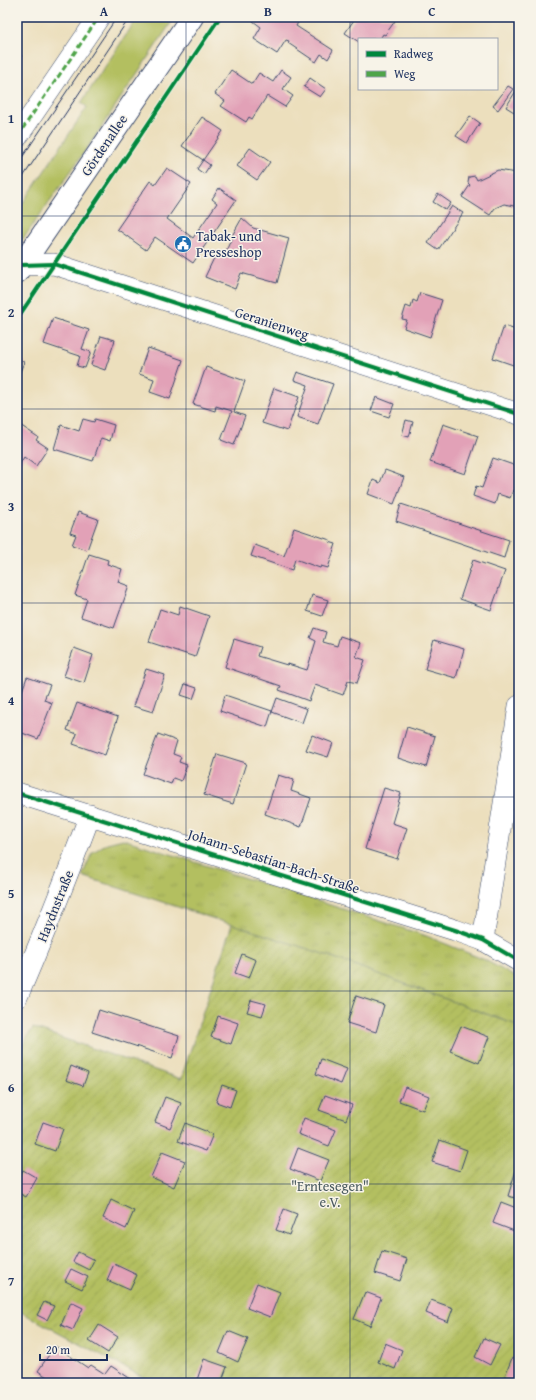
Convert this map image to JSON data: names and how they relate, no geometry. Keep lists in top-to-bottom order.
{
  "streets": {
    "street": [
      "Gördenallee",
      "Geranienweg",
      "Johann-Sebastian-Bach-Straße",
      "Haydnstraße"
    ]
  },
  "crossings": [
    ["Gördenallee", "Geranienweg"],
    ["Johann-Sebastian-Bach-Straße", "Haydnstraße"]
  ],
  "parks": ["\"Erntesegen\" e.V."],
  "places": {
    "public building": ["Tabak- und Presseshop"]
  },
  "legend": ["Radweg", "Weg"],
  "scale_bar": "20 m",
  "grid": {
    "columns": ["A", "B", "C"],
    "rows": [
      "1",
      "2",
      "3",
      "4",
      "5",
      "6",
      "7"
    ]
  }
}
